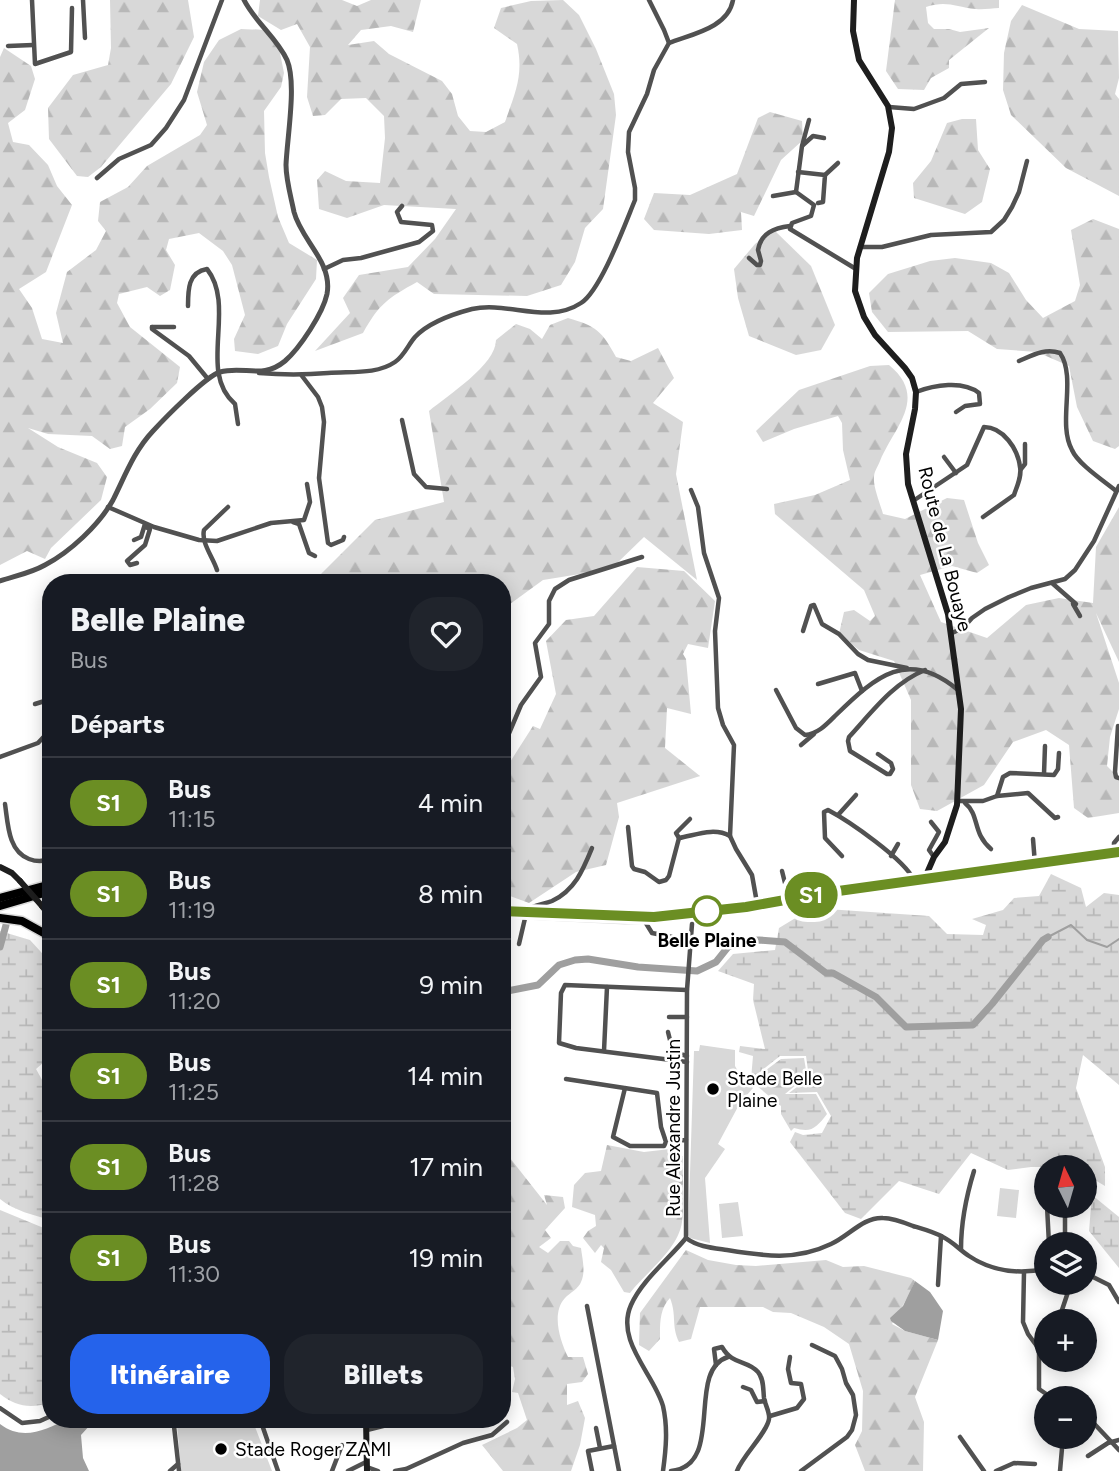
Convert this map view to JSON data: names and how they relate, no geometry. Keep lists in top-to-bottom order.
{
  "streets": {
    "main road": ["Route de La Bouaye"],
    "street": ["Rue Alexandre Justin"]
  },
  "places": ["Belle Plaine", "Stade Belle Plaine", "Stade Roger ZAMI"],
  "lines": ["bus line S1"],
  "north": "top",
  "page": {
    "on_map": "S1",
    "heading": [
      ["Belle Plaine", "Bus"],
      "Départs"
    ],
    "list": [
      {
        "mark": "S1",
        "name": "Bus",
        "note": "11:15",
        "value": "4 min"
      },
      {
        "mark": "S1",
        "name": "Bus",
        "note": "11:19",
        "value": "8 min"
      },
      {
        "mark": "S1",
        "name": "Bus",
        "note": "11:20",
        "value": "9 min"
      },
      {
        "mark": "S1",
        "name": "Bus",
        "note": "11:25",
        "value": "14 min"
      },
      {
        "mark": "S1",
        "name": "Bus",
        "note": "11:28",
        "value": "17 min"
      },
      {
        "mark": "S1",
        "name": "Bus",
        "note": "11:30",
        "value": "19 min"
      }
    ],
    "map_buttons": ["+", "−"],
    "buttons": ["Itinéraire", "Billets"]
  }
}
